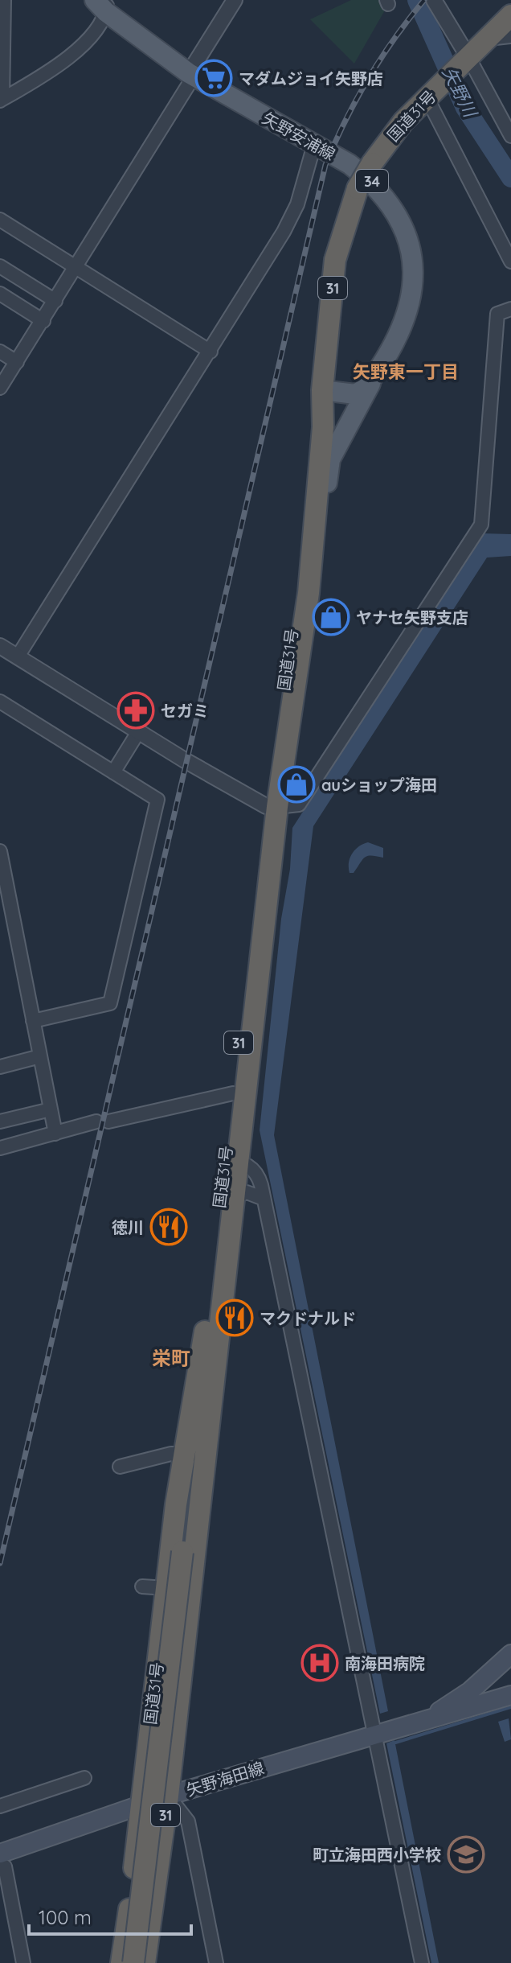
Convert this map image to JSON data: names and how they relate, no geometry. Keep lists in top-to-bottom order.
{
  "streets": {
    "highway": ["国道31号", "31"],
    "main road": ["矢野安浦線", "34", "矢野海田線"]
  },
  "crossings": [
    ["国道31号", "矢野安浦線"],
    ["国道31号", "34"],
    ["国道31号", "矢野海田線"],
    ["矢野安浦線", "34"]
  ],
  "districts": ["矢野東一丁目", "栄町"],
  "water": ["矢野川"],
  "places": {
    "supermarket": ["マダムジョイ矢野店"],
    "shop": ["ヤナセ矢野支店", "auショップ海田"],
    "pharmacy": ["セガミ"],
    "restaurant": ["徳川", "マクドナルド"],
    "hospital": ["南海田病院"],
    "school or university": ["町立海田西小学校"]
  },
  "scale_bar": "100 m"
}
